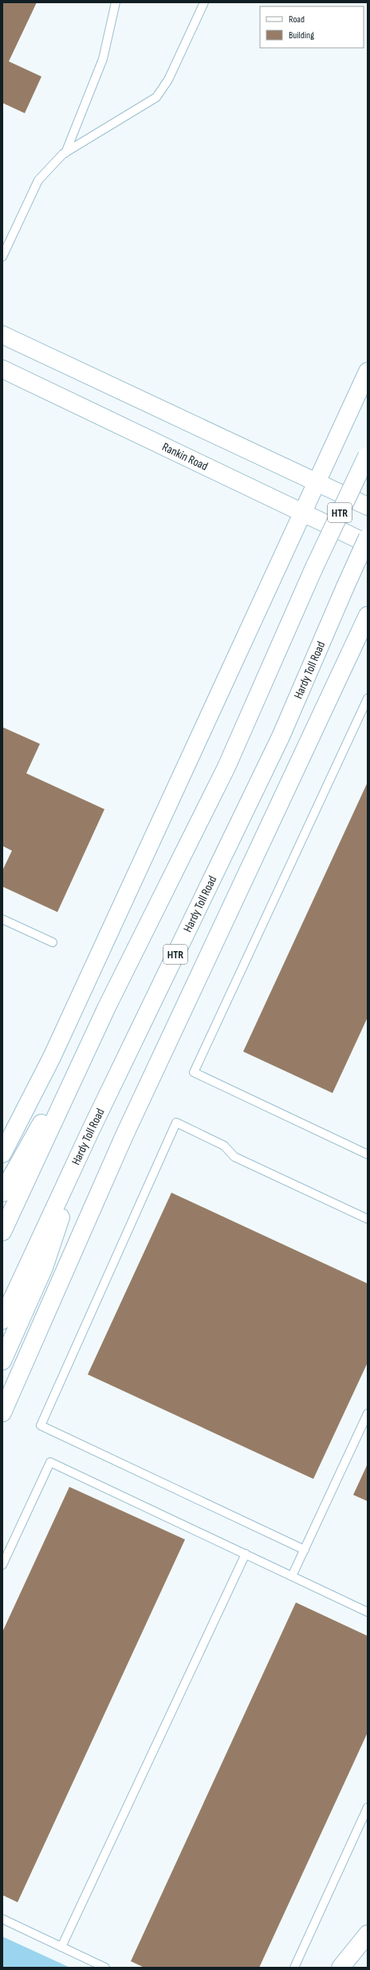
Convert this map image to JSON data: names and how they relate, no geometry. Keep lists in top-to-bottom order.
{
  "streets": {
    "main road": ["Rankin Road", "HTR", "Hardy Toll Road"]
  },
  "legend": ["Road", "Building"]
}
